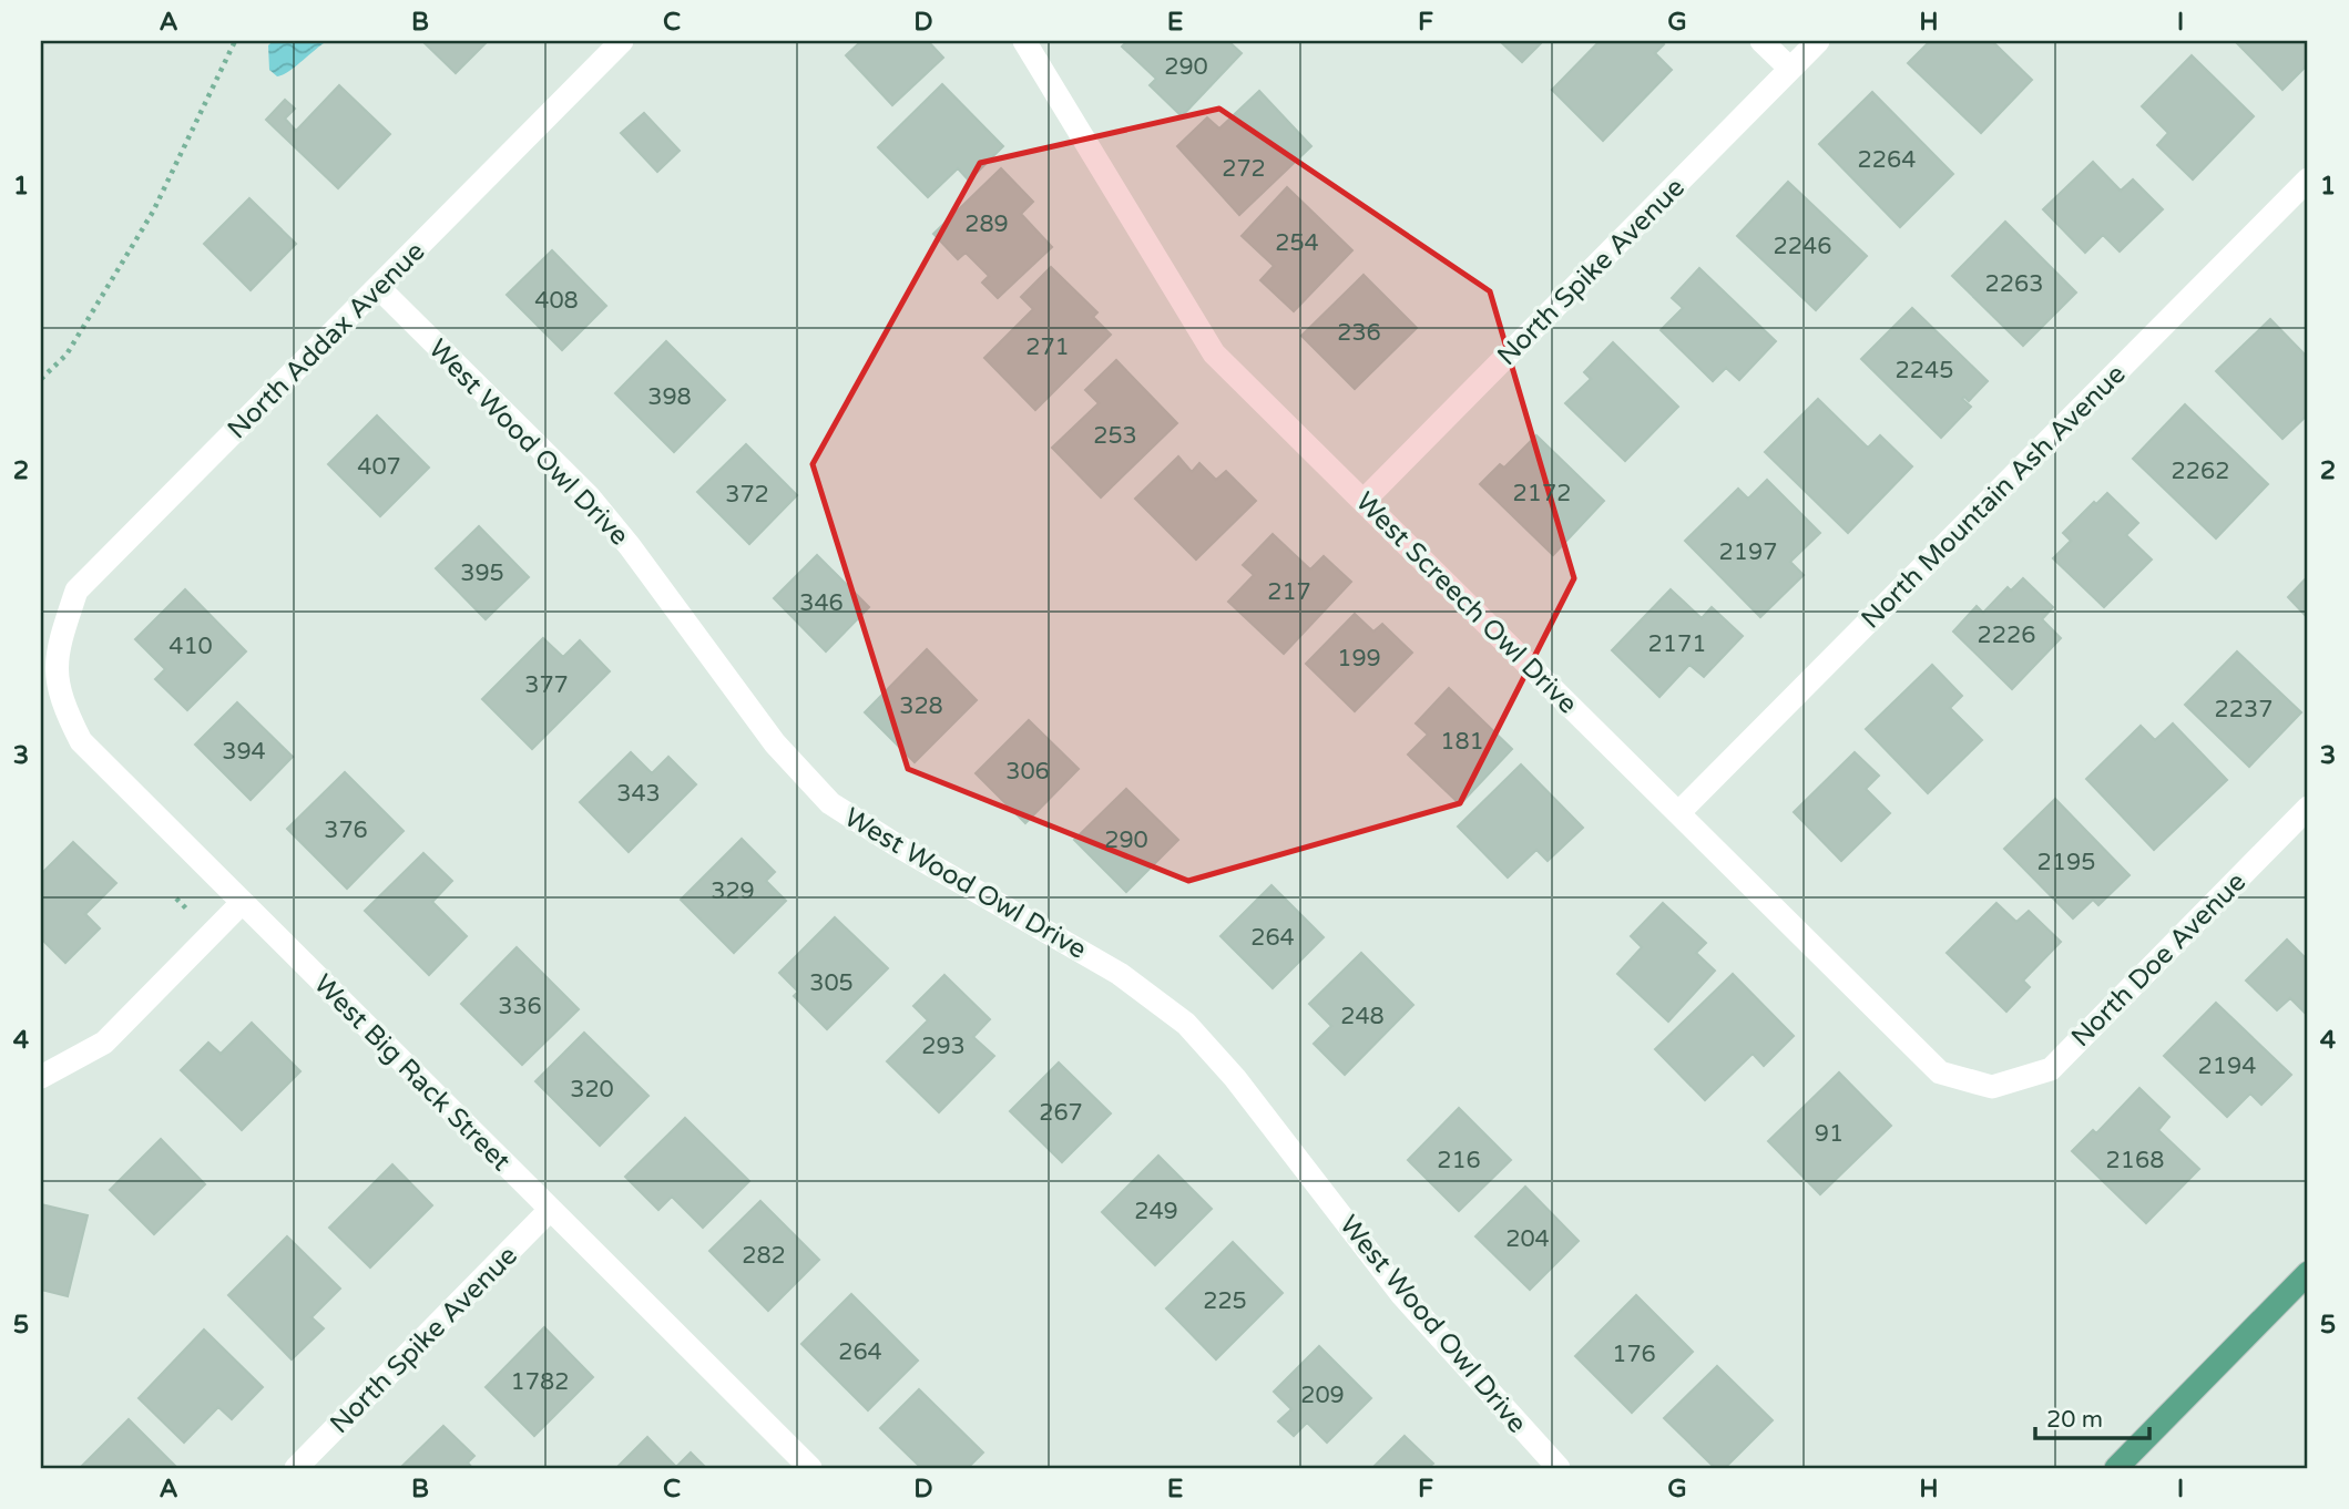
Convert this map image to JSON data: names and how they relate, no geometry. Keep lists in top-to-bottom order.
{
  "streets": {
    "street": [
      "North Spike Avenue",
      "North Addax Avenue",
      "West Wood Owl Drive",
      "North Mountain Ash Avenue",
      "West Screech Owl Drive",
      "North Doe Avenue",
      "West Big Rack Street"
    ]
  },
  "crossings": [
    ["North Spike Avenue", "West Screech Owl Drive"],
    ["North Spike Avenue", "West Big Rack Street"],
    ["North Addax Avenue", "West Wood Owl Drive"],
    ["North Addax Avenue", "West Big Rack Street"],
    ["North Mountain Ash Avenue", "West Screech Owl Drive"],
    ["West Screech Owl Drive", "North Doe Avenue"]
  ],
  "house_numbers": [
    "290",
    "2264",
    "272",
    "289",
    "254",
    "2246",
    "2263",
    "408",
    "236",
    "271",
    "2245",
    "398",
    "253",
    "407",
    "2262",
    "2172",
    "372",
    "2197",
    "395",
    "217",
    "346",
    "2226",
    "2171",
    "410",
    "199",
    "377",
    "328",
    "2237",
    "181",
    "394",
    "306",
    "343",
    "376",
    "290",
    "2195",
    "329",
    "264",
    "305",
    "336",
    "248",
    "293",
    "2194",
    "320",
    "267",
    "91",
    "216",
    "2168",
    "249",
    "204",
    "282",
    "225",
    "264",
    "176",
    "1782",
    "209"
  ],
  "scale_bar": "20 m",
  "grid": {
    "columns": [
      "A",
      "B",
      "C",
      "D",
      "E",
      "F",
      "G",
      "H",
      "I"
    ],
    "rows": [
      "1",
      "2",
      "3",
      "4",
      "5"
    ]
  }
}
